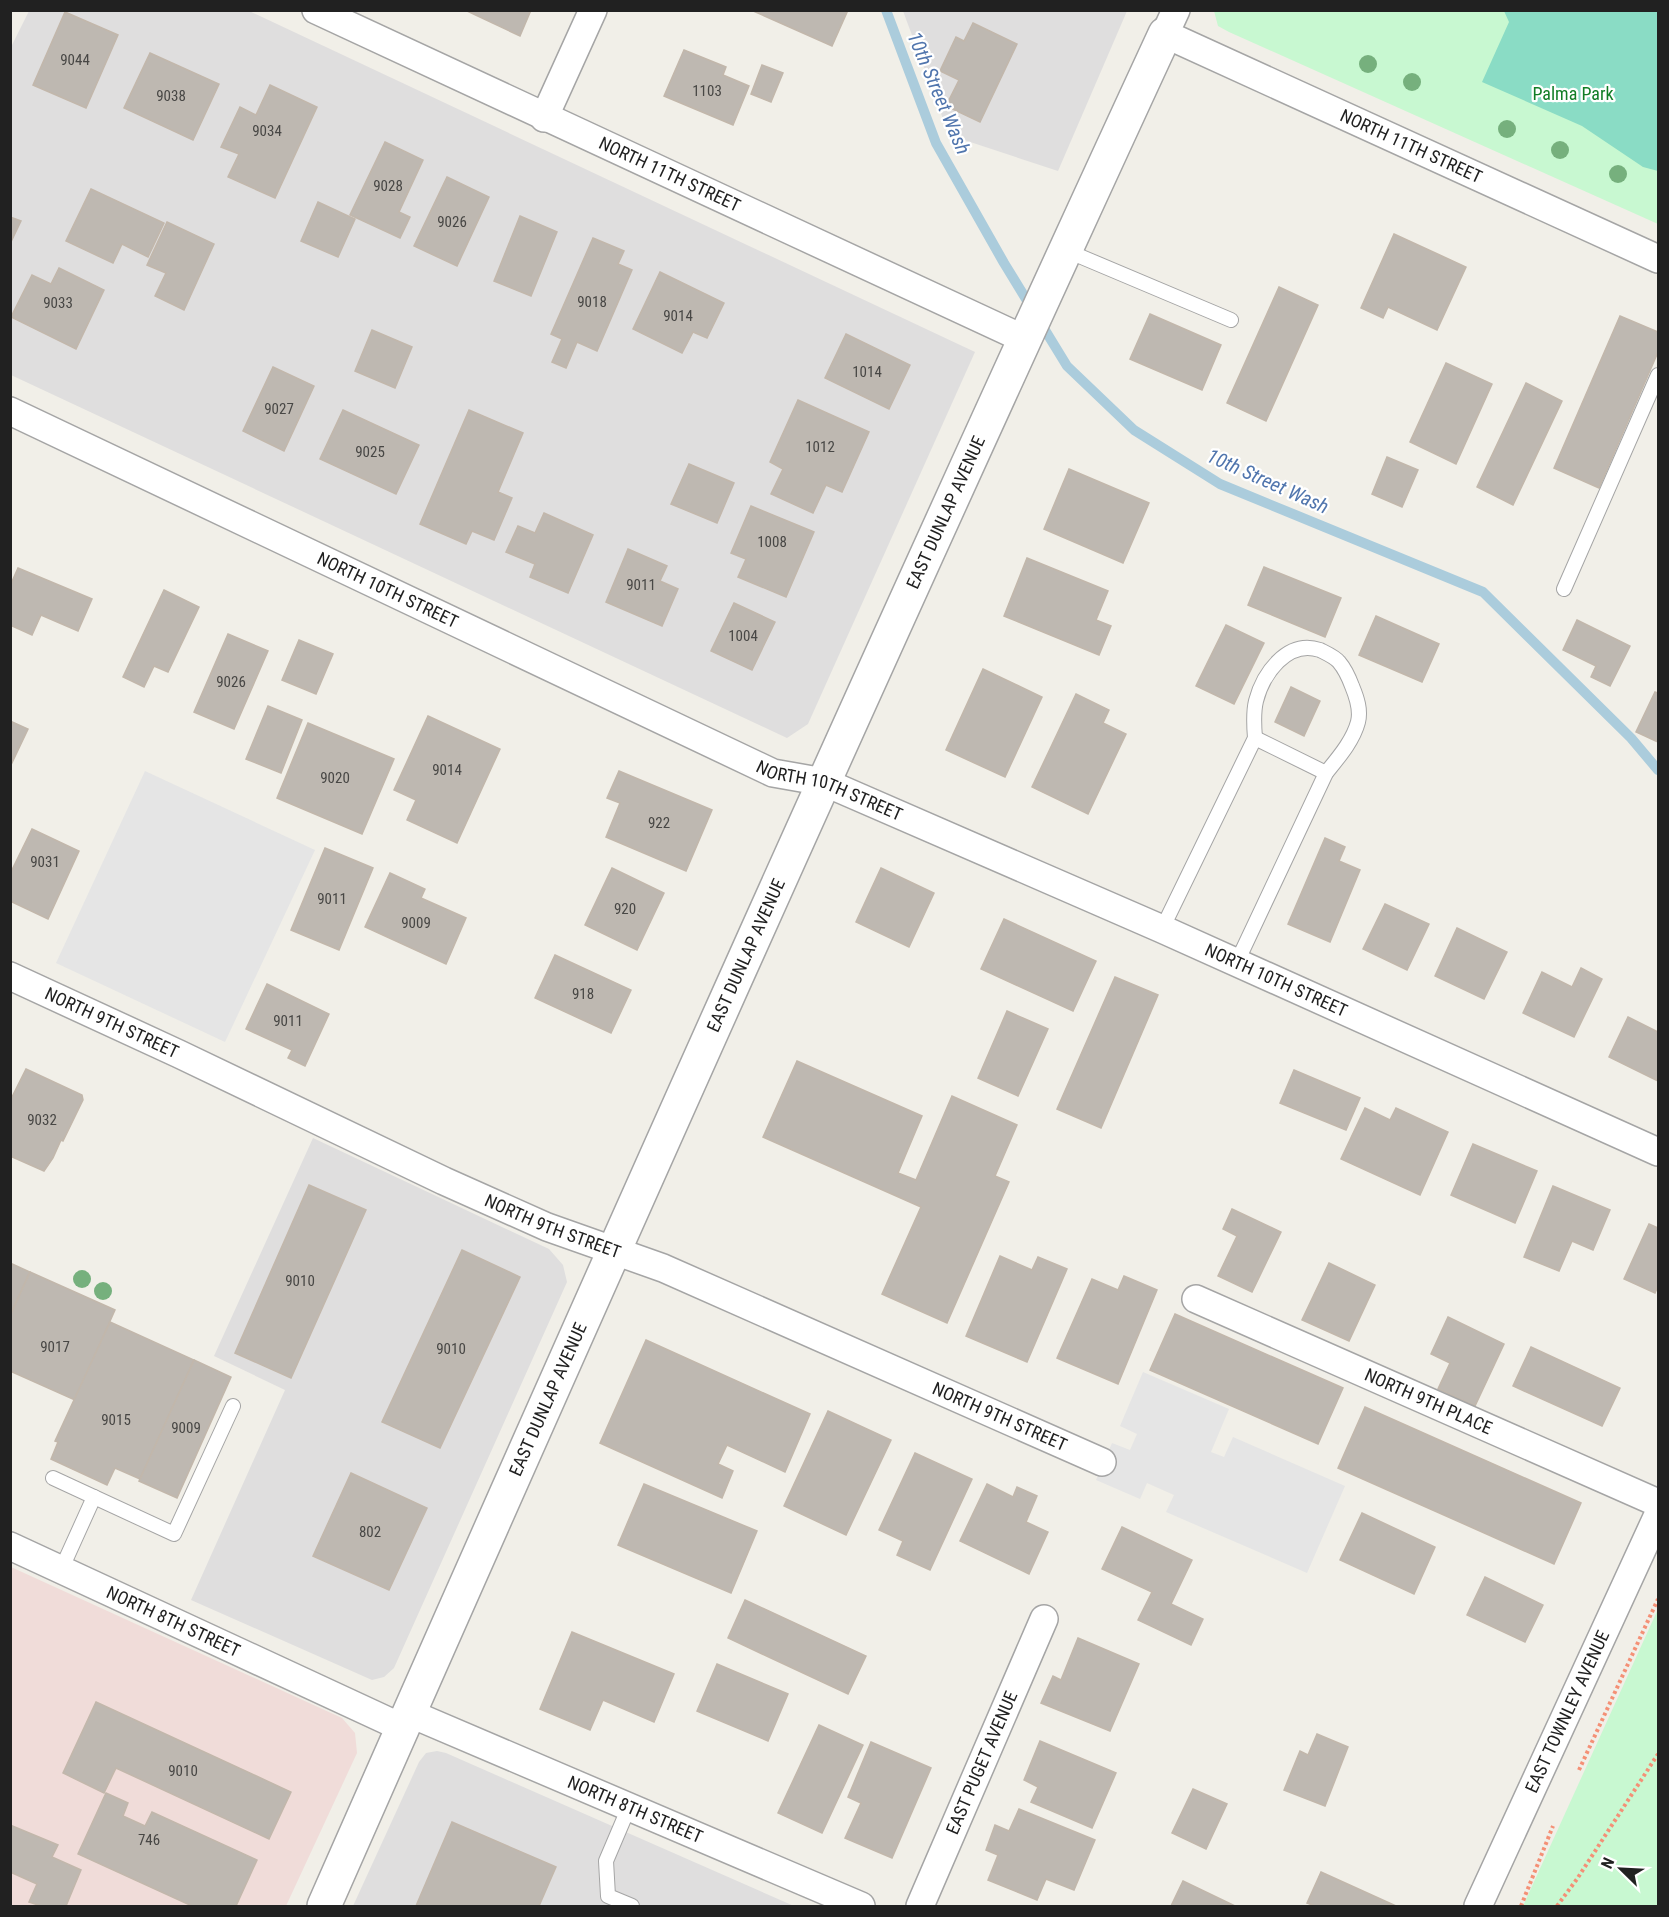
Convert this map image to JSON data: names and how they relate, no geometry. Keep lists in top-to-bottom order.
{
  "streets": {
    "street": [
      "NORTH 11TH STREET",
      "EAST DUNLAP AVENUE",
      "NORTH 10TH STREET",
      "NORTH 9TH STREET",
      "NORTH 9TH PLACE",
      "NORTH 8TH STREET",
      "EAST TOWNLEY AVENUE",
      "EAST PUGET AVENUE"
    ]
  },
  "crossings": [
    ["NORTH 11TH STREET", "EAST DUNLAP AVENUE"],
    ["EAST DUNLAP AVENUE", "NORTH 10TH STREET"],
    ["EAST DUNLAP AVENUE", "NORTH 9TH STREET"],
    ["EAST DUNLAP AVENUE", "NORTH 8TH STREET"]
  ],
  "water": ["10th Street Wash"],
  "parks": ["Palma Park"],
  "house_numbers": [
    "9044",
    "1103",
    "9038",
    "9034",
    "9028",
    "9026",
    "9018",
    "9033",
    "9014",
    "1014",
    "9027",
    "1012",
    "9025",
    "1008",
    "9011",
    "1004",
    "9026",
    "9014",
    "9020",
    "922",
    "9031",
    "9011",
    "920",
    "9009",
    "918",
    "9011",
    "9032",
    "9010",
    "9017",
    "9010",
    "9015",
    "9009",
    "802",
    "9010",
    "746"
  ],
  "north": "top left"
}
